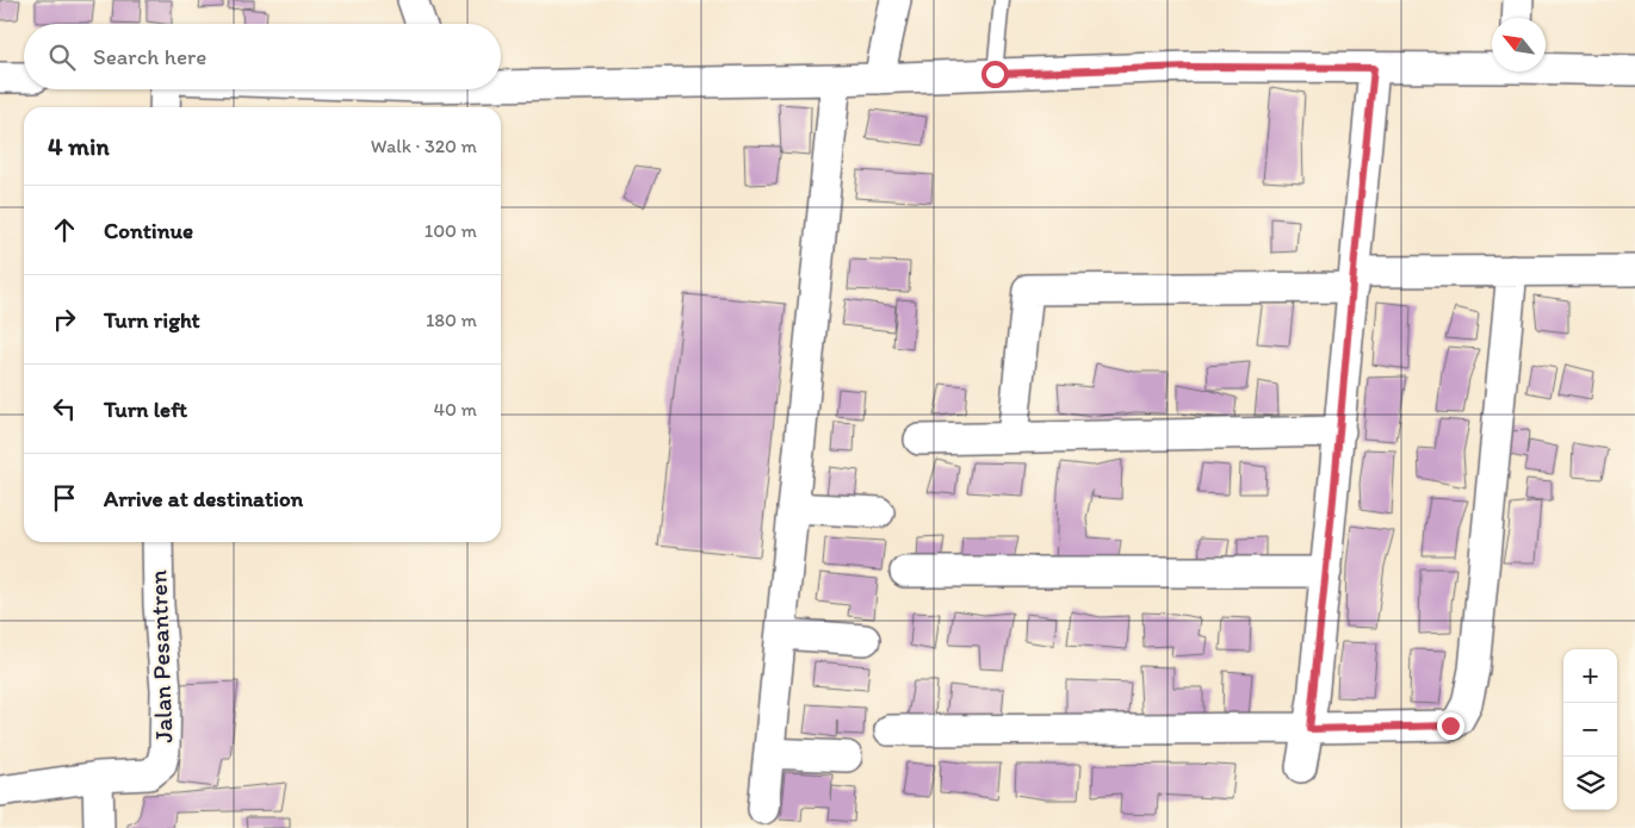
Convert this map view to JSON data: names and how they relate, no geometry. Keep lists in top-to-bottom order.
{
  "streets": {
    "street": ["Jalan Pesantren"]
  },
  "north": "top left",
  "page": {
    "search": "Search here",
    "heading": ["4 min", "Walk · 320 m"],
    "list": [
      ["Continue", "100 m"],
      ["Turn right", "180 m"],
      ["Turn left", "40 m"],
      "Arrive at destination"
    ],
    "map_buttons": ["+", "−"]
  }
}
